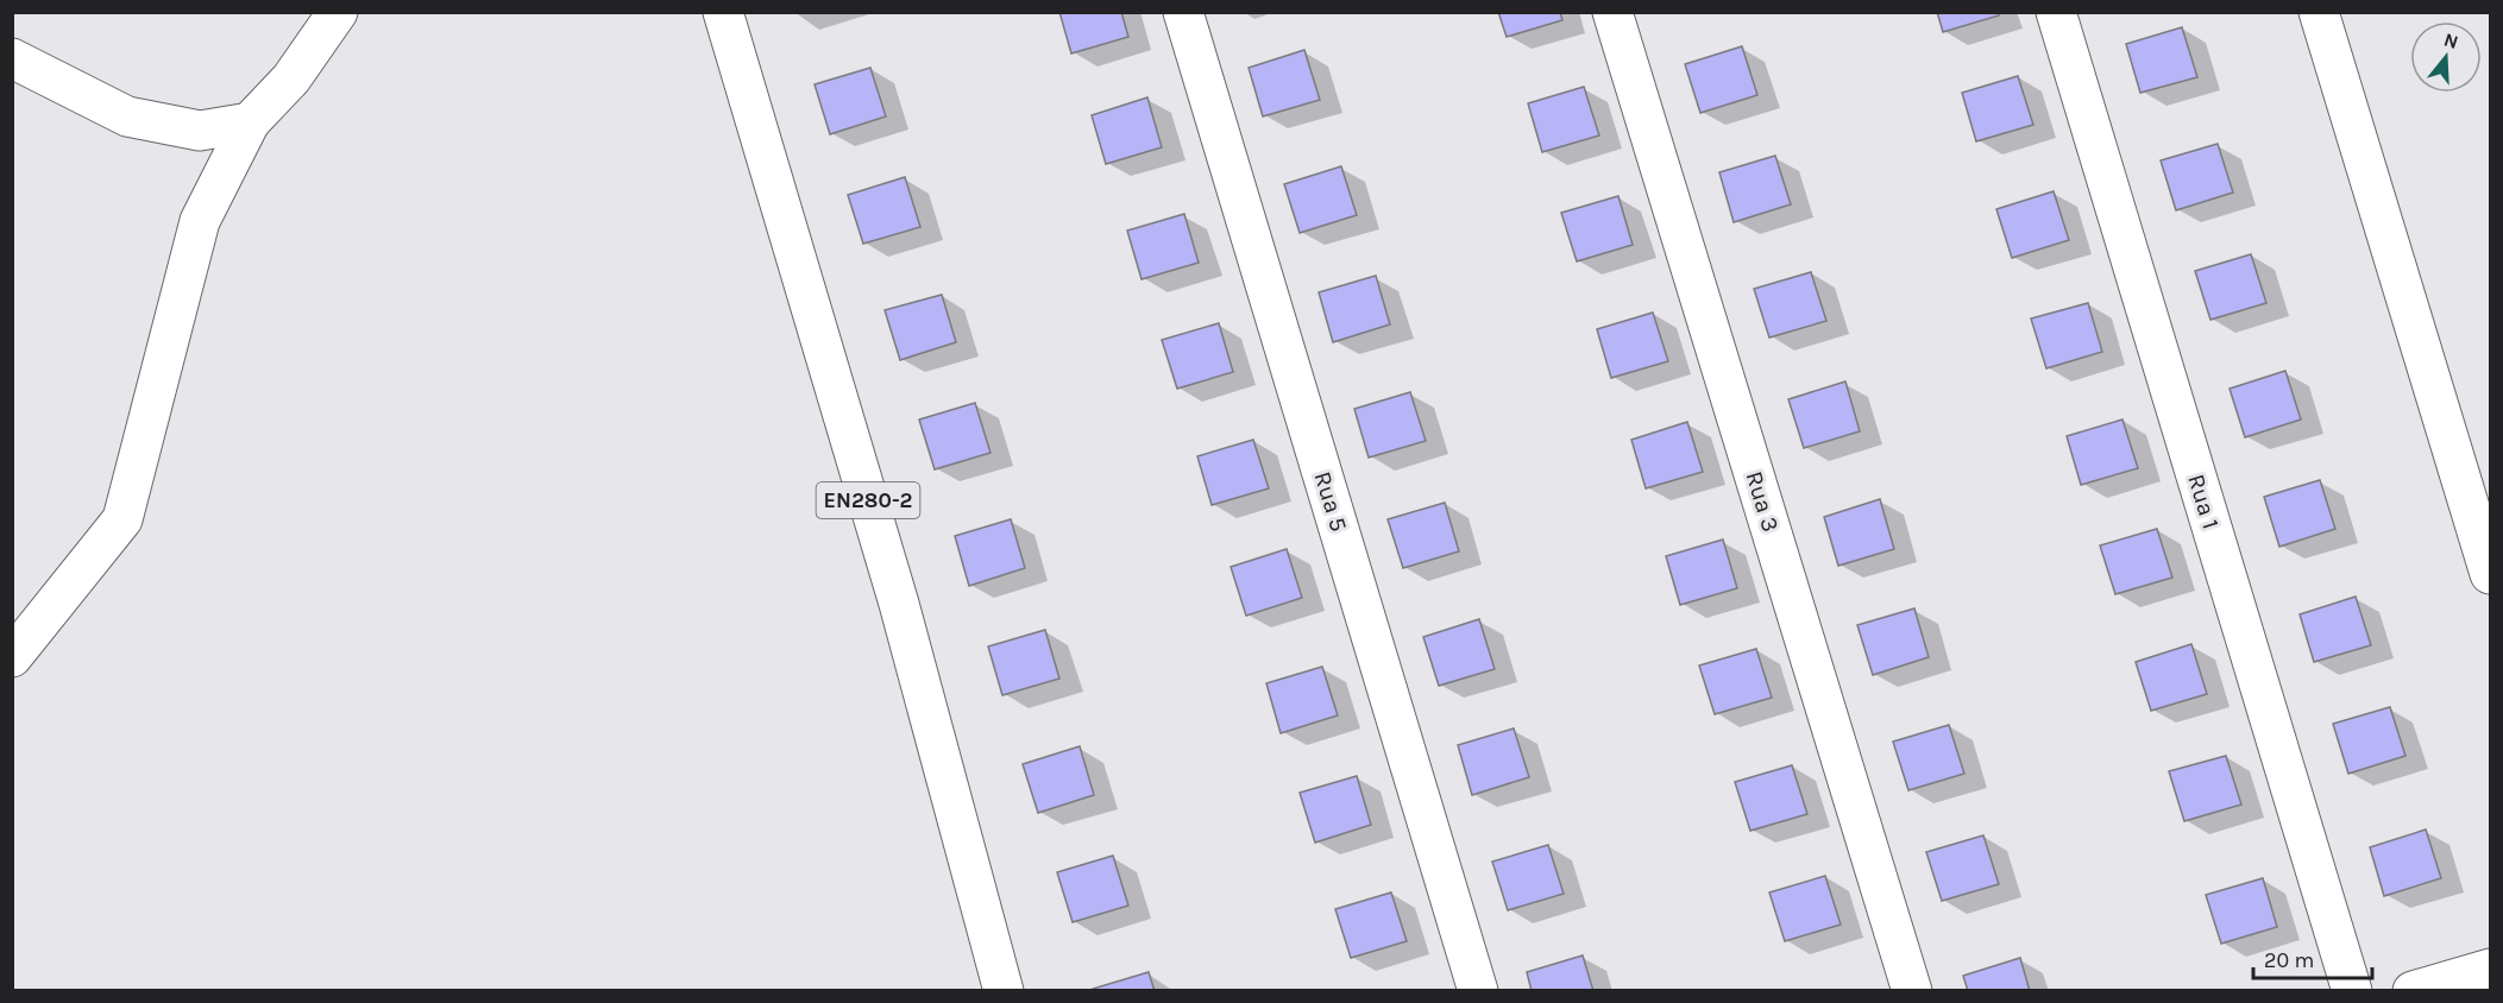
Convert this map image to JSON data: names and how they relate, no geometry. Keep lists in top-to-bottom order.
{
  "streets": {
    "street": [
      "EN280-2",
      "Rua 5",
      "Rua 3",
      "Rua 1"
    ]
  },
  "scale_bar": "20 m",
  "north": "top"
}
